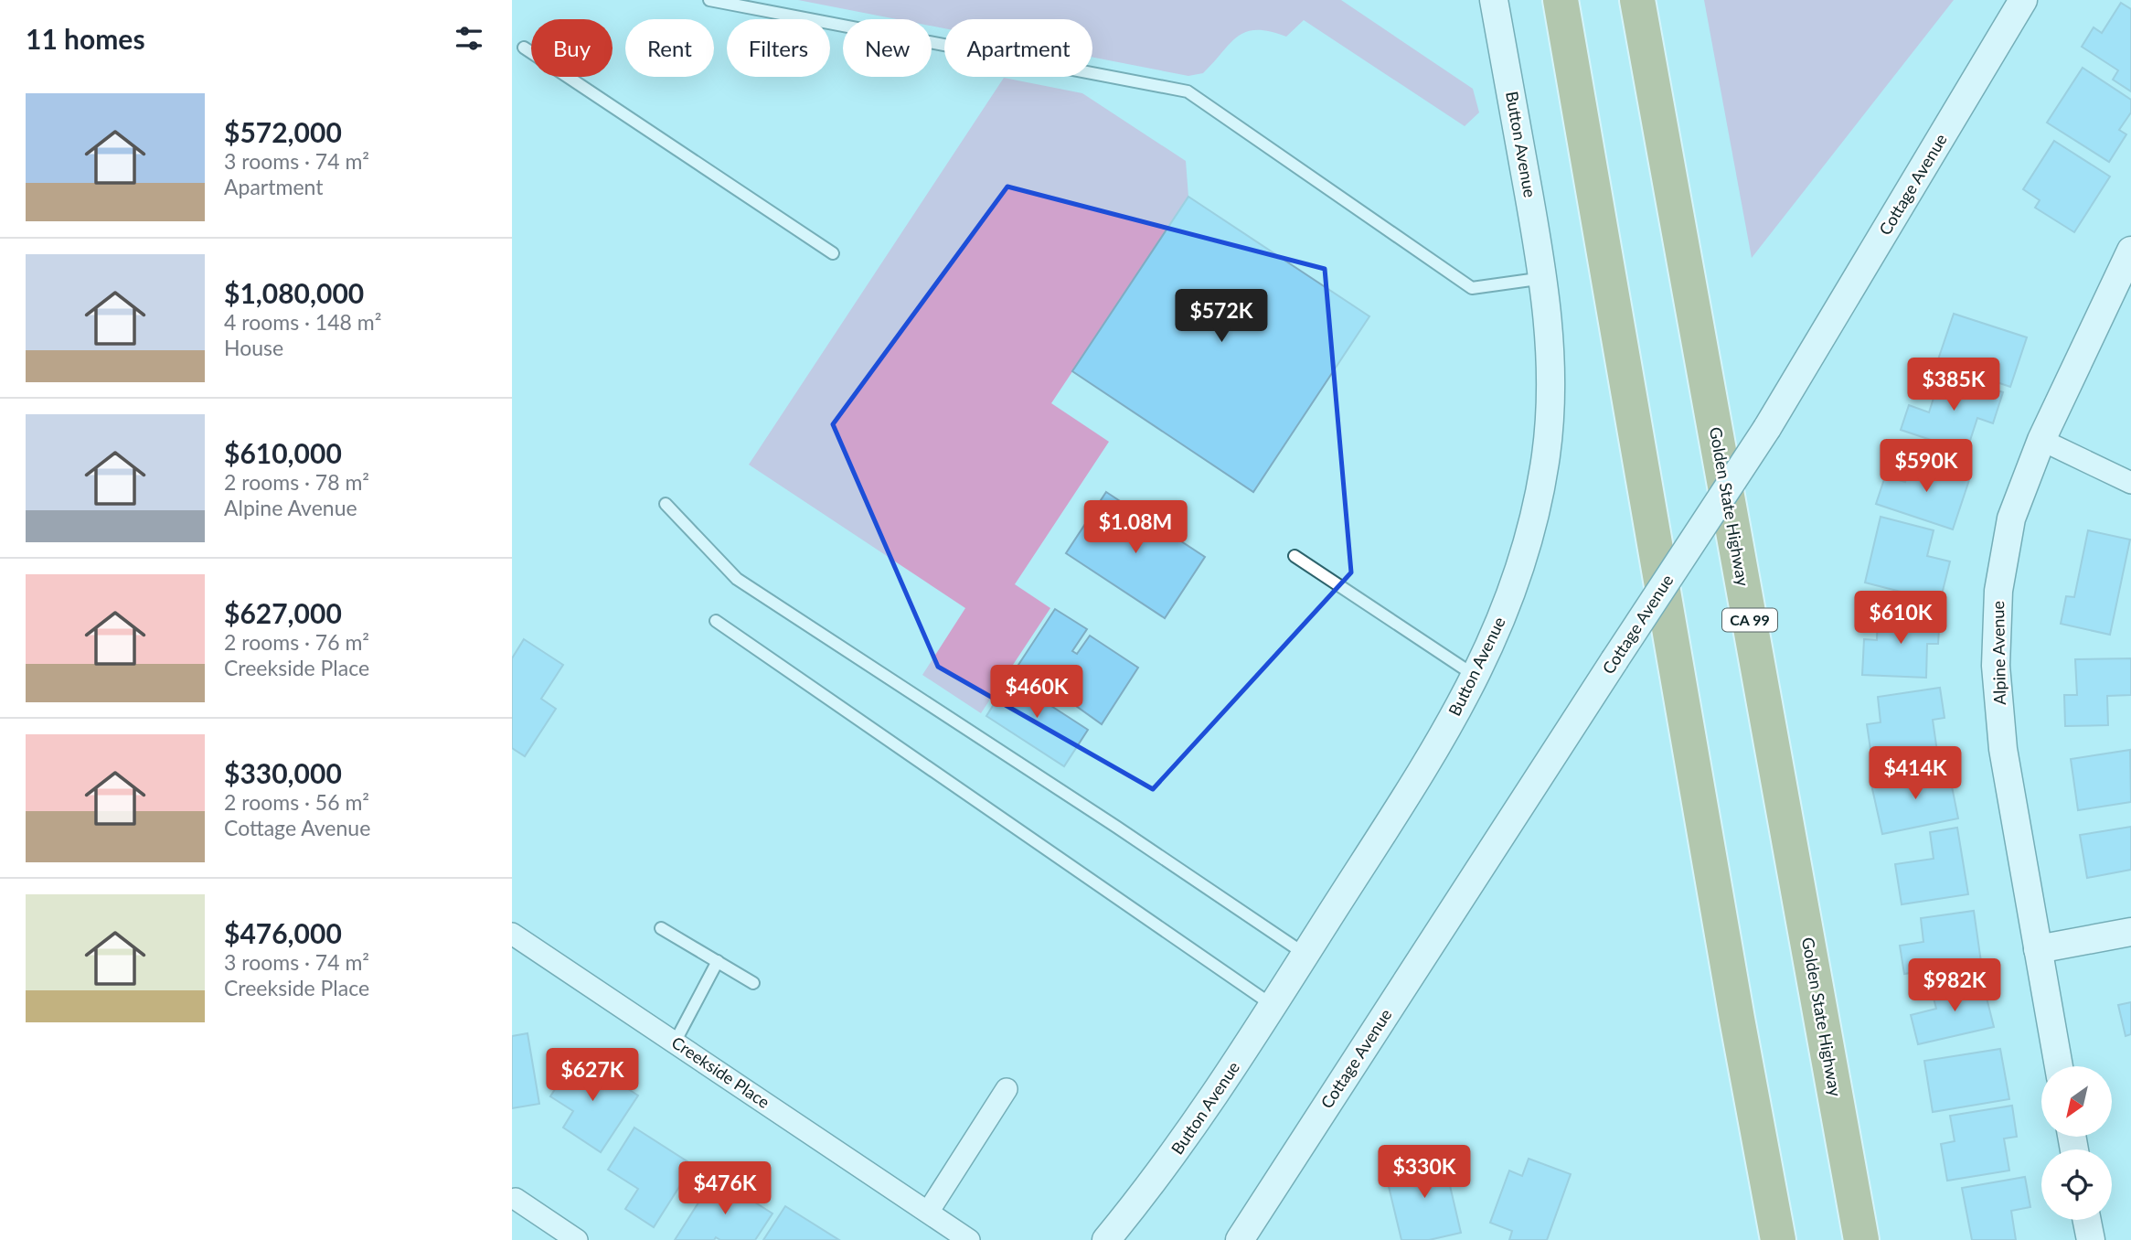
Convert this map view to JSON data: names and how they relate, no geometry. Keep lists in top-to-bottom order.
{
  "streets": {
    "highway": ["Golden State Highway", "CA 99"],
    "street": [
      "Button Avenue",
      "Cottage Avenue",
      "Alpine Avenue",
      "Creekside Place"
    ]
  },
  "north": "bottom left",
  "page": {
    "heading": "11 homes",
    "chip": [
      "Buy",
      "Rent",
      "Filters",
      "New",
      "Apartment"
    ],
    "list": [
      {
        "name": "$572,000",
        "note": "3 rooms · 74 m² · Apartment"
      },
      {
        "name": "$1,080,000",
        "note": "4 rooms · 148 m² · House"
      },
      {
        "name": "$610,000",
        "note": "2 rooms · 78 m² · Alpine Avenue"
      },
      {
        "name": "$627,000",
        "note": "2 rooms · 76 m² · Creekside Place"
      },
      {
        "name": "$330,000",
        "note": "2 rooms · 56 m² · Cottage Avenue"
      },
      {
        "name": "$476,000",
        "note": "3 rooms · 74 m² · Creekside Place"
      }
    ],
    "price": [
      "$572K",
      "$385K",
      "$590K",
      "$1.08M",
      "$610K",
      "$460K",
      "$414K",
      "$982K",
      "$627K",
      "$330K",
      "$476K"
    ]
  }
}
